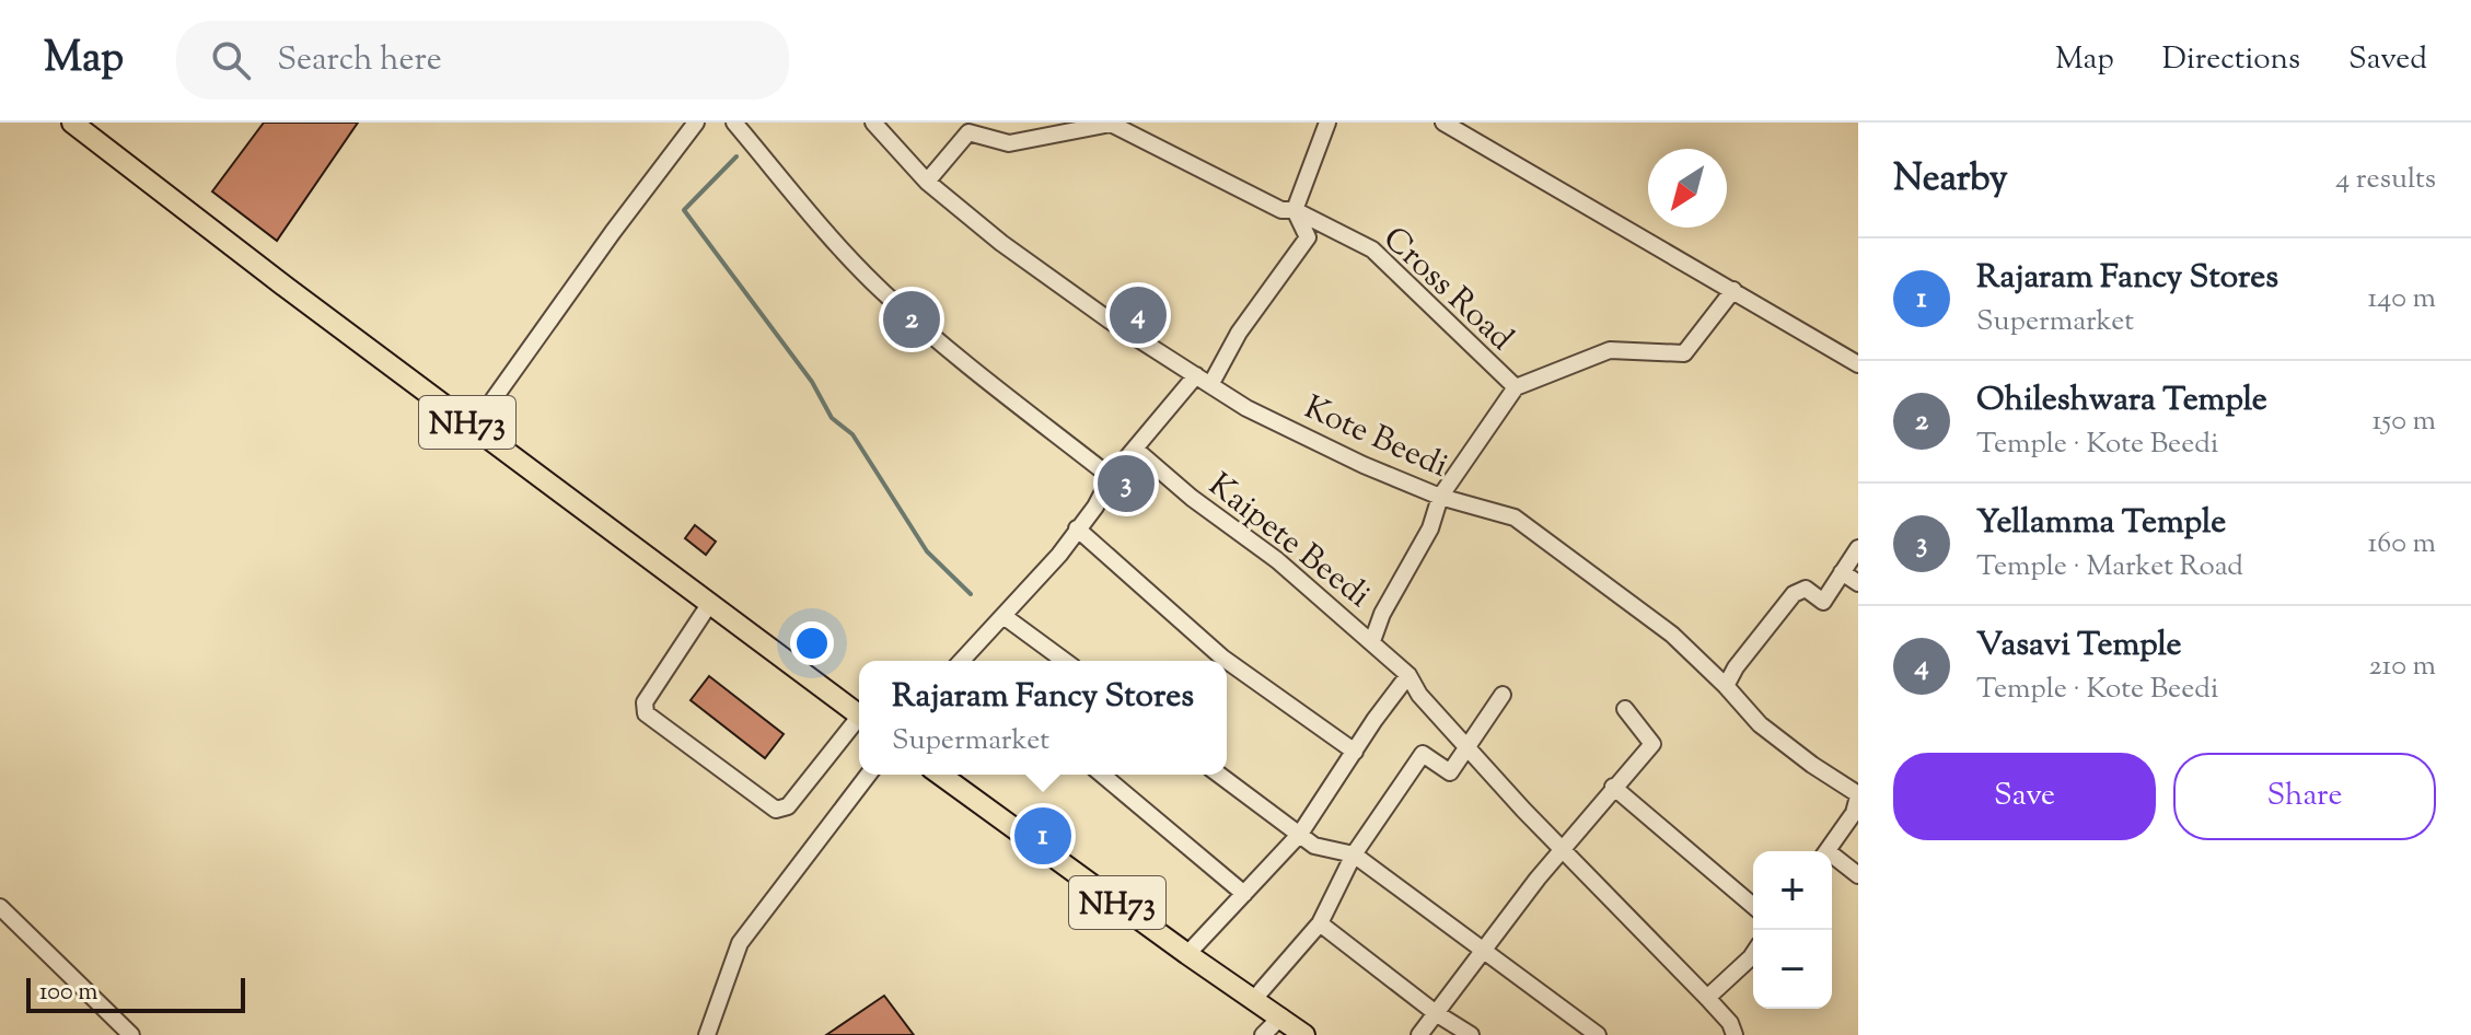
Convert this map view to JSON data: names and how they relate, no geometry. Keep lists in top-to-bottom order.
{
  "streets": {
    "main road": ["NH73"],
    "street": ["Cross Road", "Kote Beedi", "Kaipete Beedi"]
  },
  "crossings": [
    ["Cross Road", "Kote Beedi"]
  ],
  "scale_bar": "100 m",
  "north": "bottom left",
  "page": {
    "header": "Map",
    "search": "Search here",
    "nav": ["Map", "Directions", "Saved"],
    "heading": ["Nearby", "4 results"],
    "list": [
      {
        "mark": "1",
        "name": "Rajaram Fancy Stores",
        "note": "Supermarket",
        "value": "140 m"
      },
      {
        "mark": "2",
        "name": "Ohileshwara Temple",
        "note": "Temple · Kote Beedi",
        "value": "150 m"
      },
      {
        "mark": "3",
        "name": "Yellamma Temple",
        "note": "Temple · Market Road",
        "value": "160 m"
      },
      {
        "mark": "4",
        "name": "Vasavi Temple",
        "note": "Temple · Kote Beedi",
        "value": "210 m"
      }
    ],
    "pins": [
      "4",
      "2",
      "3",
      "1"
    ],
    "popup": ["Rajaram Fancy Stores", "Supermarket"],
    "buttons": ["Save", "Share"],
    "map_buttons": ["+", "−"],
    "scale": "100 m"
  }
}
